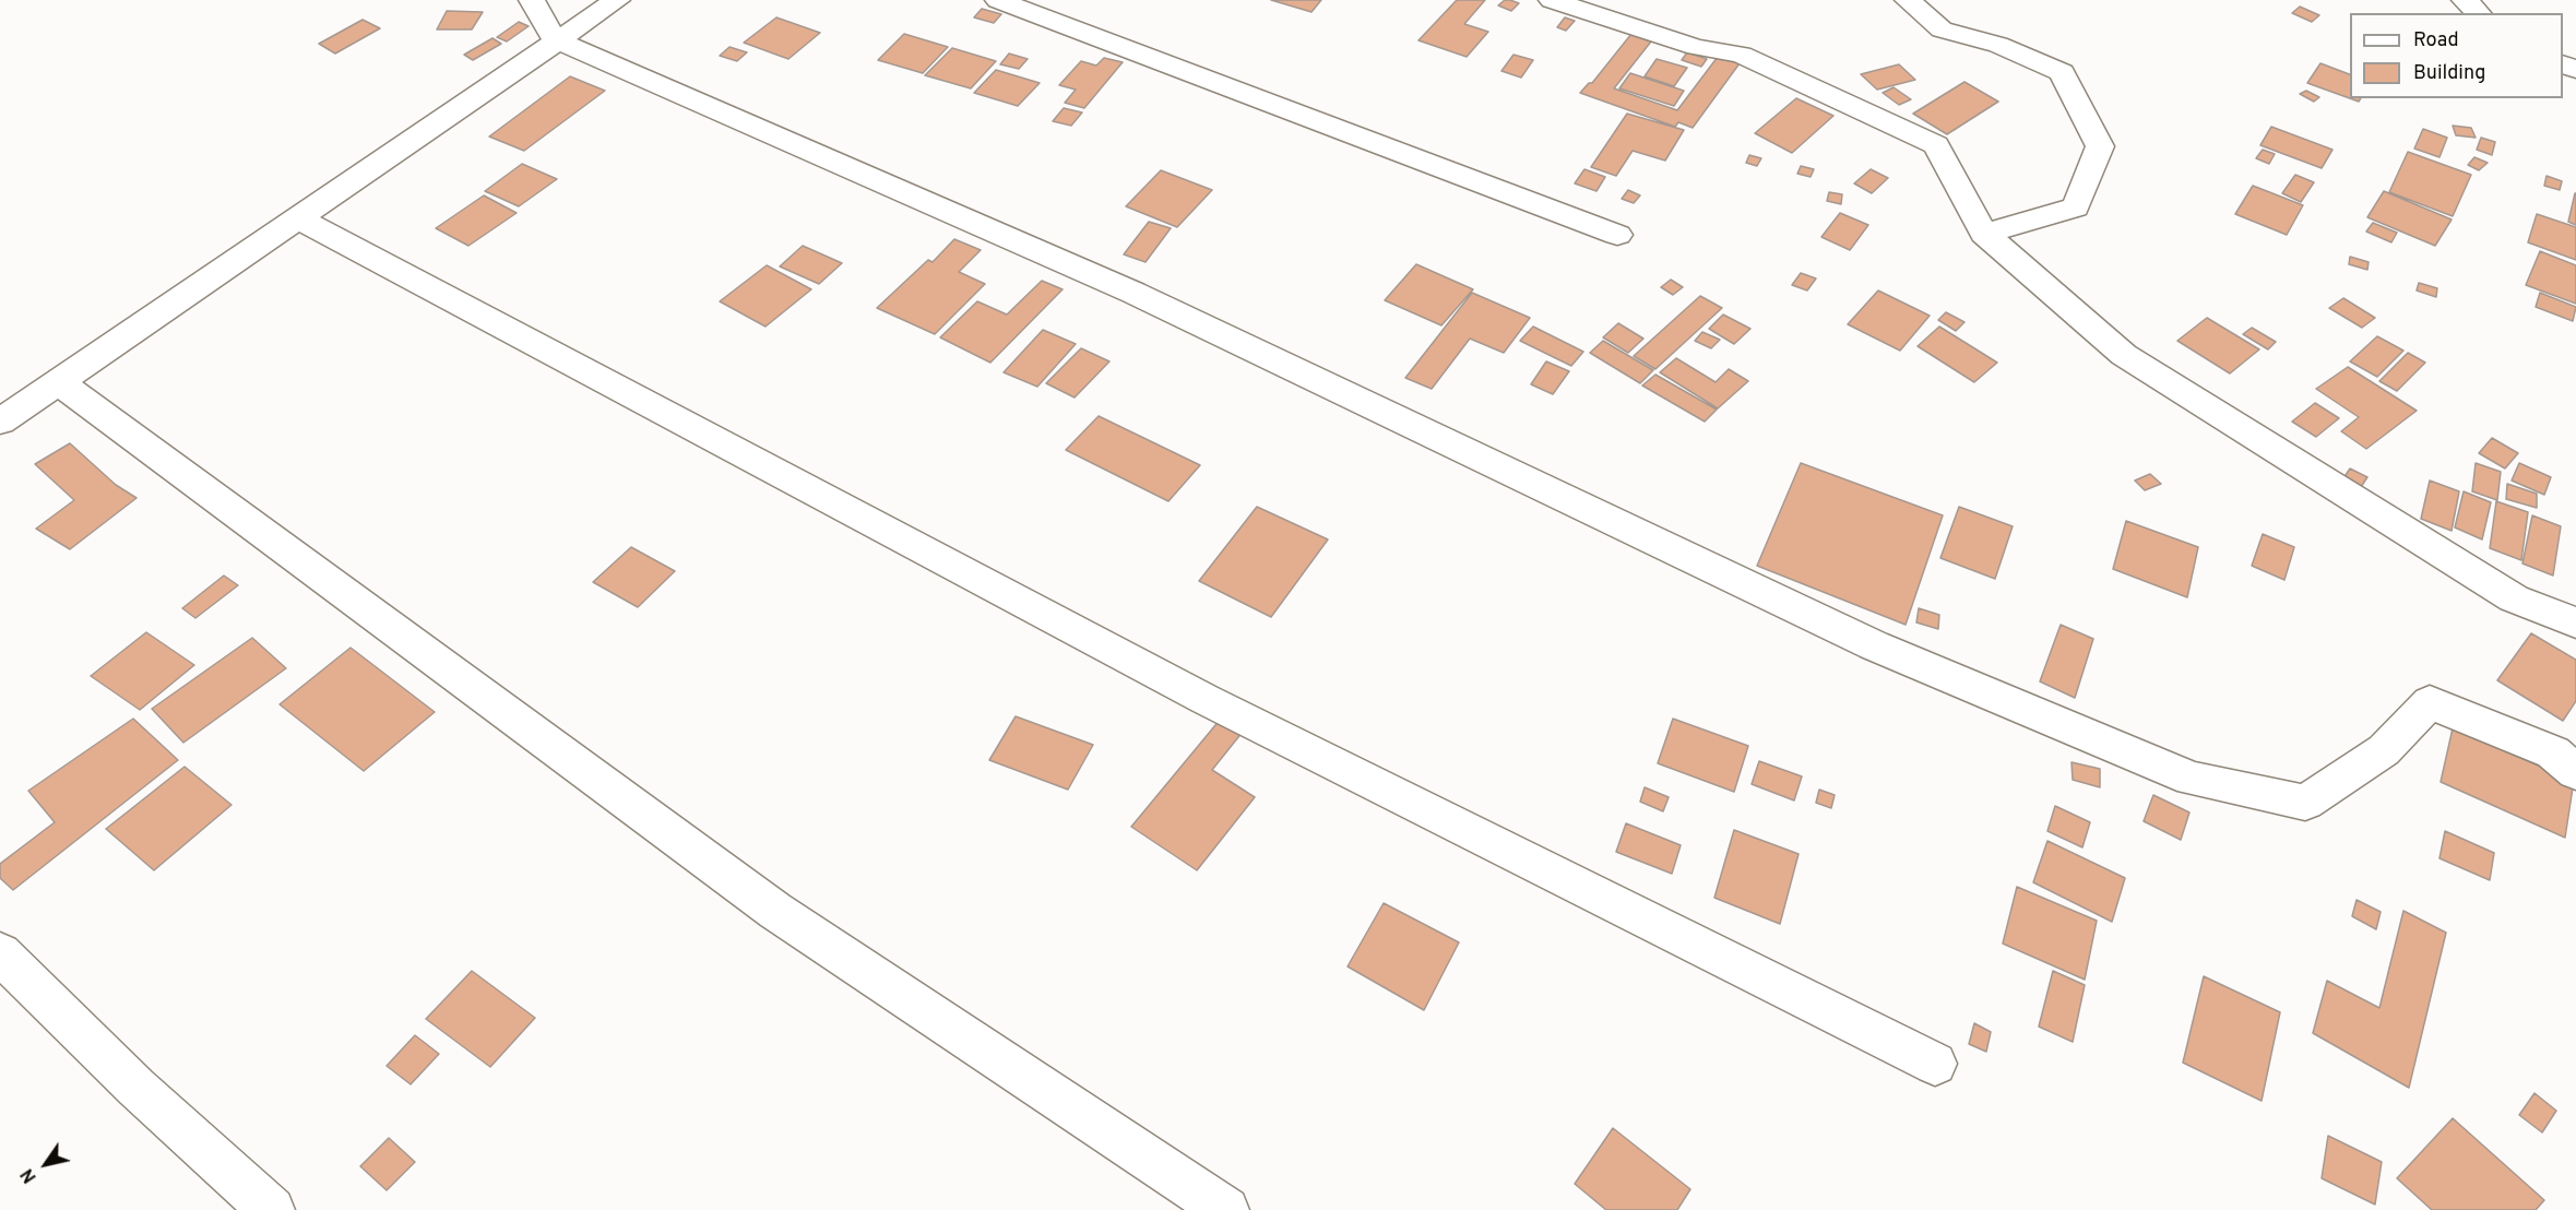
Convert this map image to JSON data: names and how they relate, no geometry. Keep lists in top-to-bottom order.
{
  "legend": ["Road", "Building"],
  "north": "bottom left"
}
